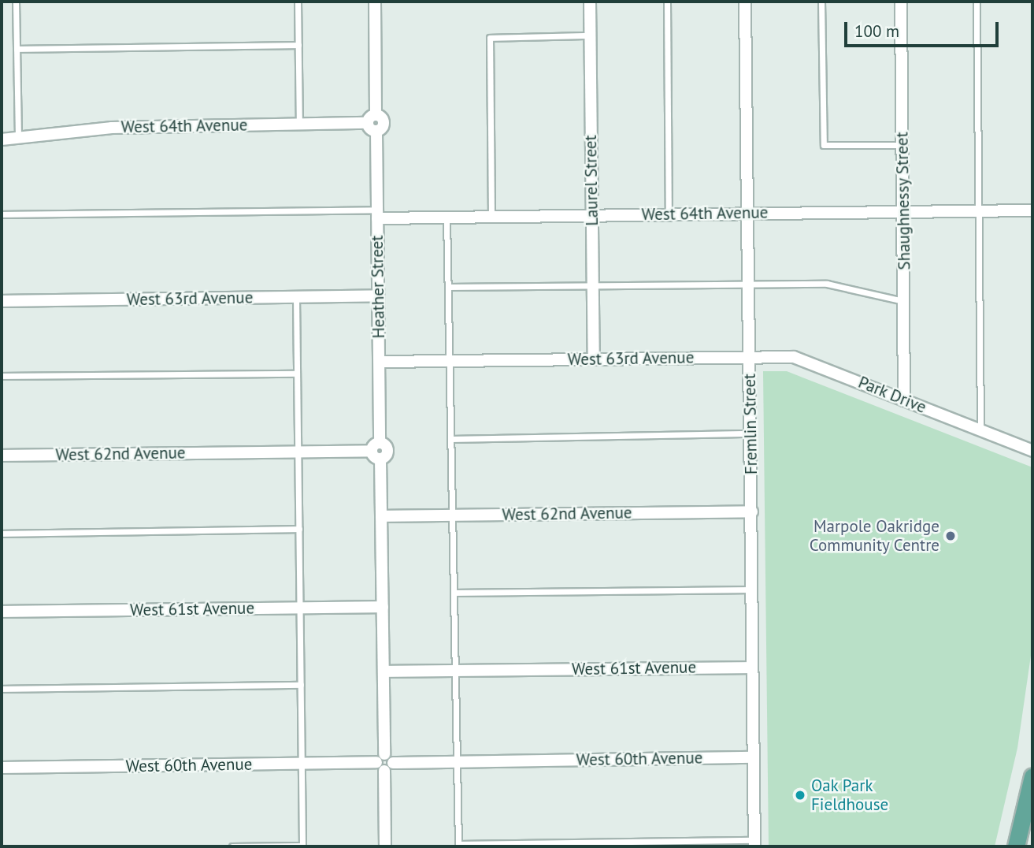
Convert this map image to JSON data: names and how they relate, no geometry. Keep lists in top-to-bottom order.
{
  "streets": {
    "street": [
      "West 64th Avenue",
      "Laurel Street",
      "Shaughnessy Street",
      "Heather Street",
      "West 63rd Avenue",
      "Park Drive",
      "Fremlin Street",
      "West 62nd Avenue",
      "West 61st Avenue",
      "West 60th Avenue"
    ]
  },
  "crossings": [
    ["West 64th Avenue", "Laurel Street"],
    ["West 64th Avenue", "Shaughnessy Street"],
    ["West 64th Avenue", "Heather Street"],
    ["West 64th Avenue", "Fremlin Street"],
    ["Laurel Street", "West 63rd Avenue"],
    ["Shaughnessy Street", "Park Drive"],
    ["Heather Street", "West 63rd Avenue"],
    ["Heather Street", "West 62nd Avenue"],
    ["Heather Street", "West 61st Avenue"],
    ["Heather Street", "West 60th Avenue"],
    ["West 63rd Avenue", "Park Drive"],
    ["West 63rd Avenue", "Fremlin Street"],
    ["Park Drive", "Fremlin Street"],
    ["Fremlin Street", "West 62nd Avenue"],
    ["Fremlin Street", "West 61st Avenue"],
    ["Fremlin Street", "West 60th Avenue"]
  ],
  "places": ["Marpole Oakridge Community Centre", "Oak Park Fieldhouse"],
  "scale_bar": "100 m"
}
